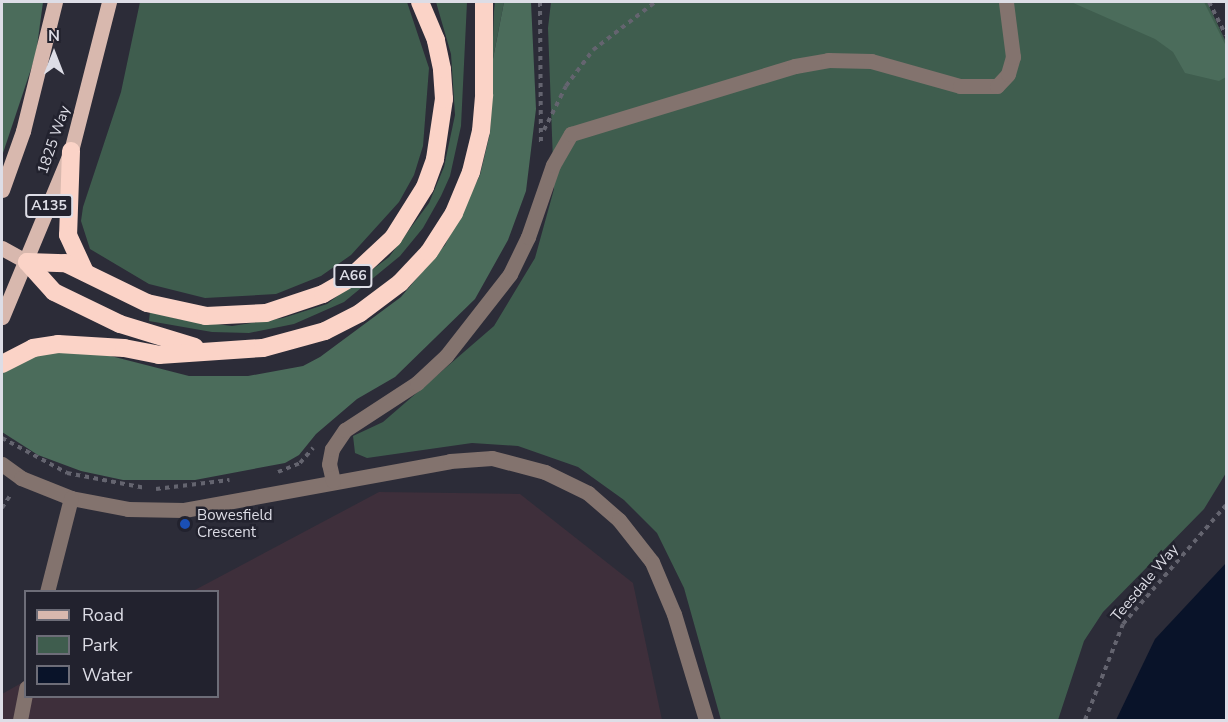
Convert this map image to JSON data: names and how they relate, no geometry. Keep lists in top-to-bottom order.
{
  "streets": {
    "highway": ["A135", "A66"],
    "main road": ["1825 Way"],
    "path": ["Teesdale Way"]
  },
  "crossings": [
    ["1825 Way", "A135"],
    ["1825 Way", "A66"],
    ["A135", "A66"]
  ],
  "places": ["Bowesfield Crescent"],
  "legend": ["Road", "Park", "Water"],
  "north": "top"
}
